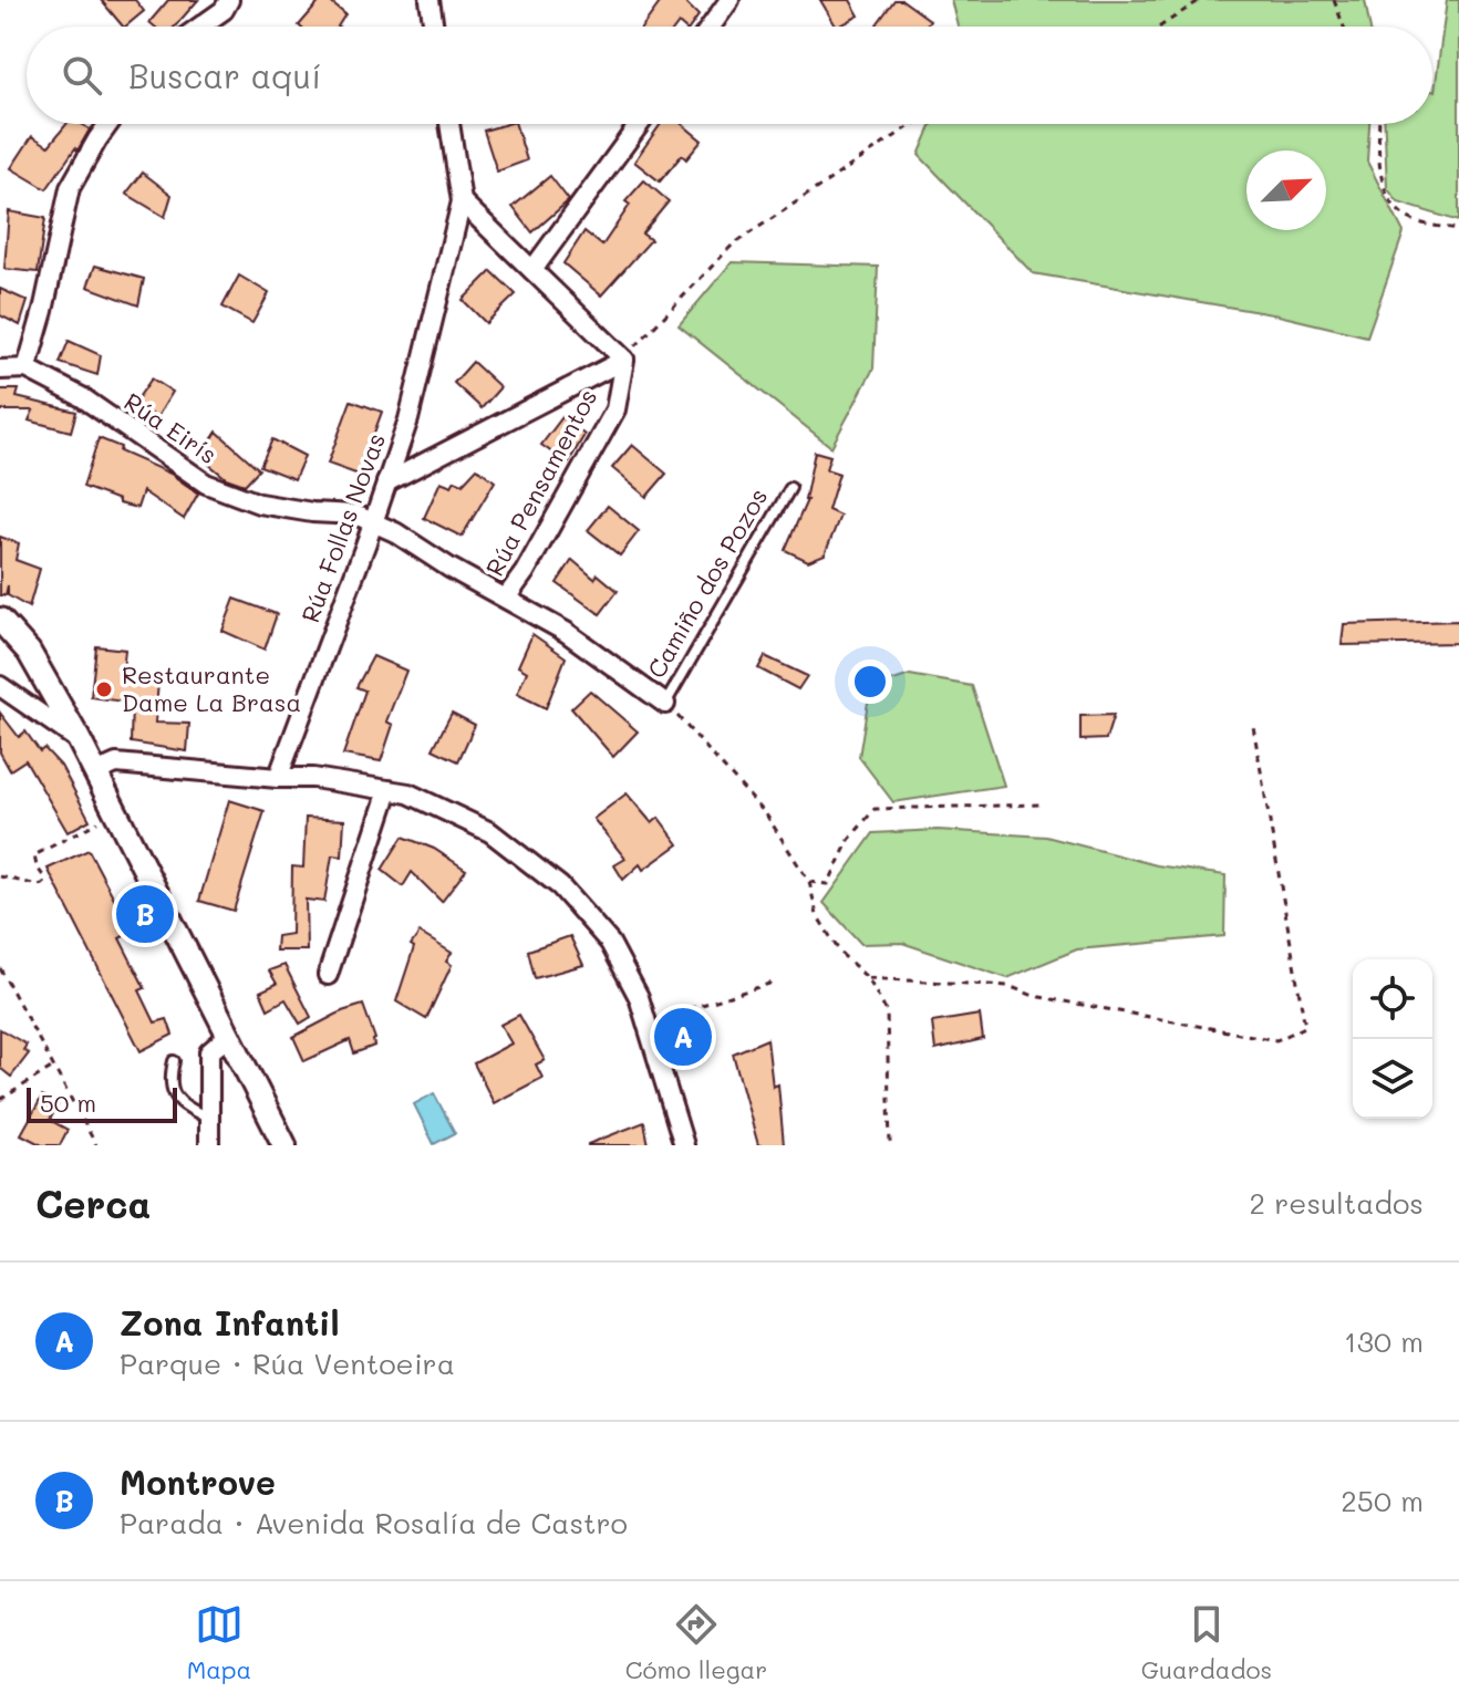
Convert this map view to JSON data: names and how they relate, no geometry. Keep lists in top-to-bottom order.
{
  "streets": {
    "street": [
      "Rúa Eirís",
      "Rúa Pensamentos",
      "Rúa Follas Novas",
      "Camiño dos Pozos"
    ]
  },
  "crossings": [
    ["Rúa Eirís", "Rúa Follas Novas"],
    ["Rúa Eirís", "Camiño dos Pozos"],
    ["Rúa Pensamentos", "Camiño dos Pozos"],
    ["Rúa Follas Novas", "Camiño dos Pozos"]
  ],
  "places": ["Restaurante Dame La Brasa"],
  "scale_bar": "50 m",
  "north": "top right",
  "page": {
    "search": "Buscar aquí",
    "pins": ["B", "A"],
    "scale": "50 m",
    "heading": ["Cerca", "2 resultados"],
    "list": [
      {
        "mark": "A",
        "name": "Zona Infantil",
        "note": "Parque · Rúa Ventoeira",
        "value": "130 m"
      },
      {
        "mark": "B",
        "name": "Montrove",
        "note": "Parada · Avenida Rosalía de Castro",
        "value": "250 m"
      }
    ],
    "nav": ["Mapa", "Cómo llegar", "Guardados"]
  }
}
